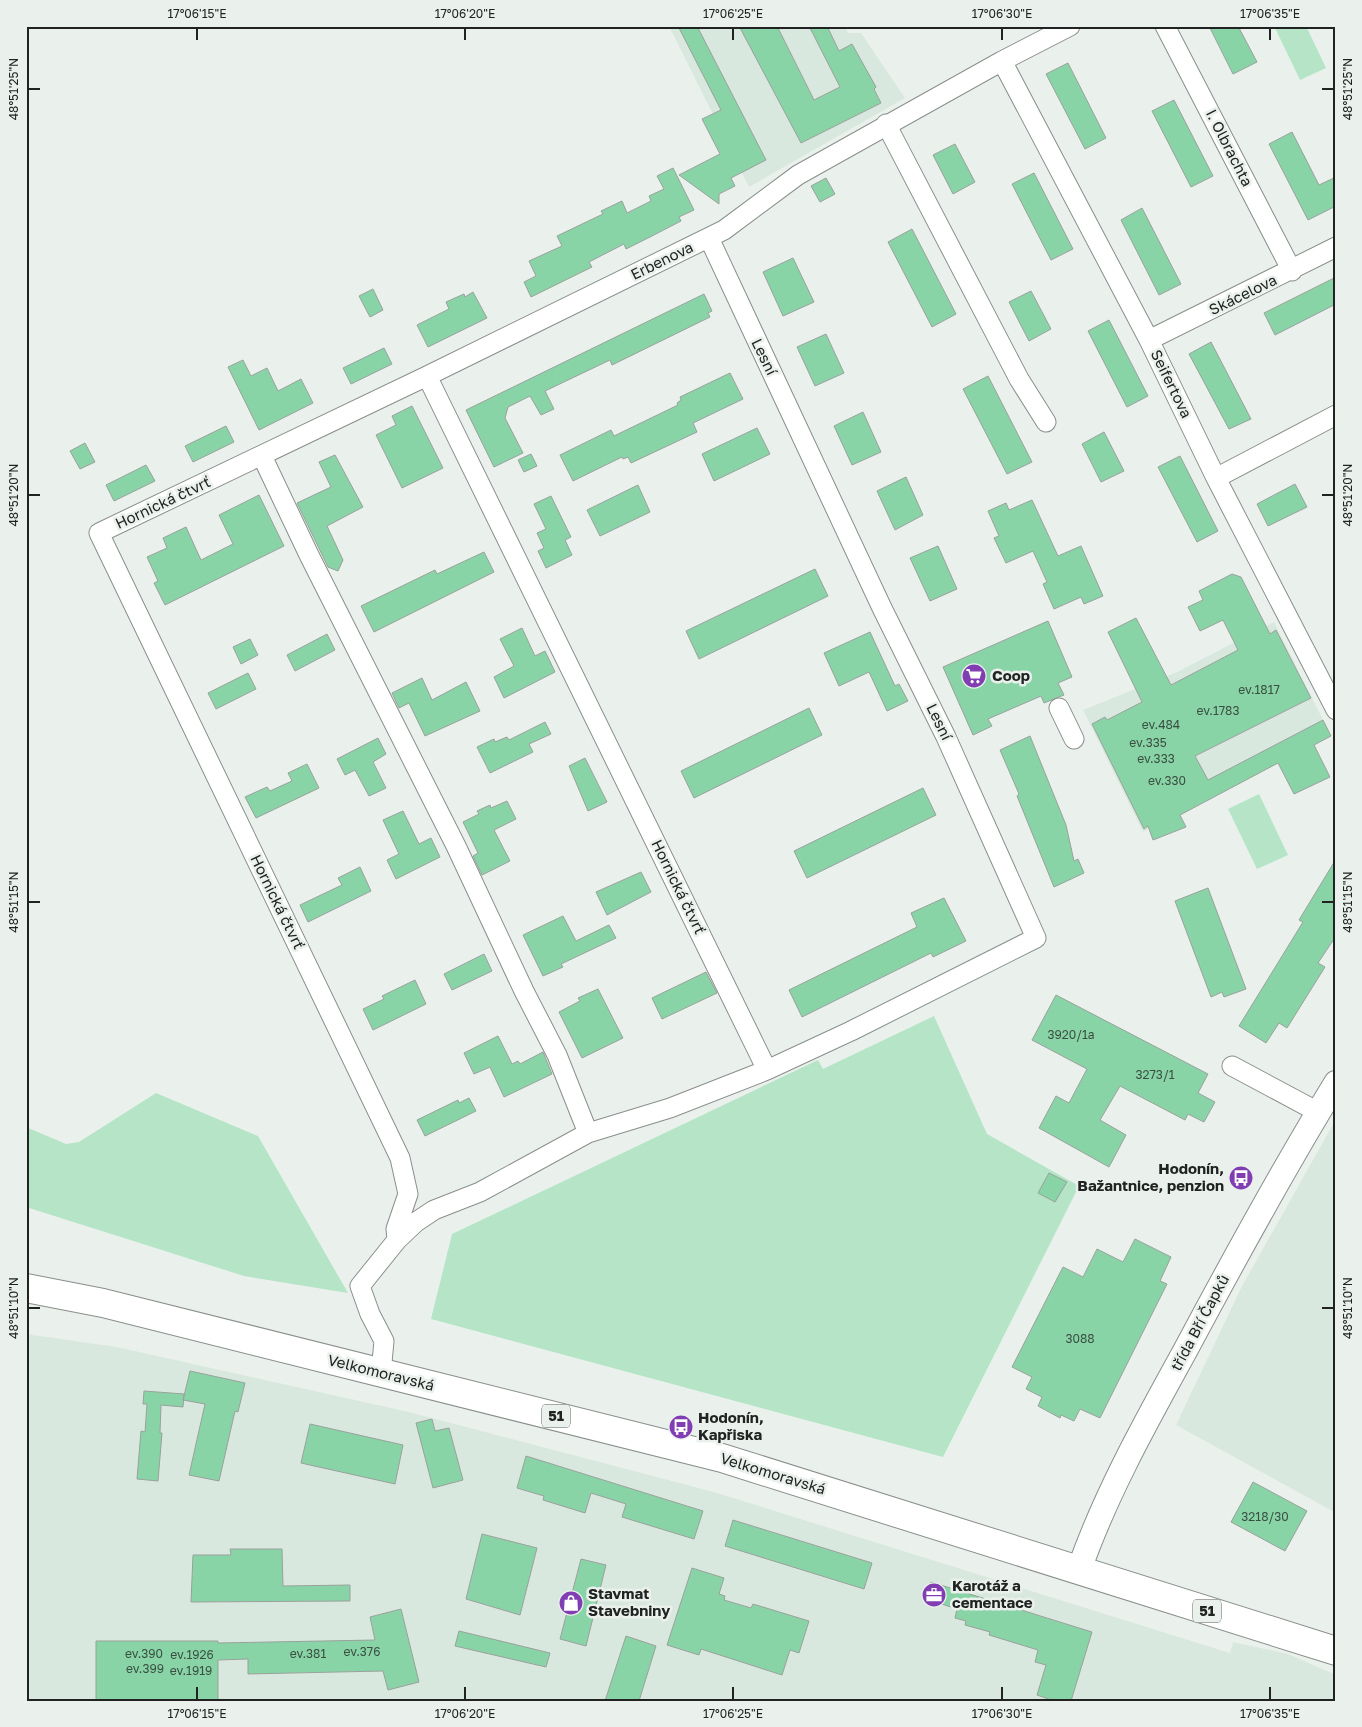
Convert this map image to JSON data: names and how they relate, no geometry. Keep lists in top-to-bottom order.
{
  "streets": {
    "main road": ["Velkomoravská", "51"],
    "street": [
      "I. Olbrachta",
      "Erbenova",
      "Skácelova",
      "Lesní",
      "Seifertova",
      "Hornická čtvrť",
      "třída Bří Čapků"
    ]
  },
  "crossings": [
    ["I. Olbrachta", "Skácelova"],
    ["Erbenova", "Lesní"],
    ["Erbenova", "Seifertova"],
    ["Erbenova", "Hornická čtvrť"],
    ["Skácelova", "Seifertova"],
    ["Lesní", "Hornická čtvrť"],
    ["třída Bří Čapků", "Velkomoravská"]
  ],
  "places": {
    "supermarket": ["Coop"],
    "bus stop": ["Hodonín, Bažantnice, penzion", "Hodonín, Kapřiska"],
    "office": ["Karotáž a cementace"],
    "shop": ["Stavmat Stavebniny"]
  },
  "house_numbers": [
    "ev.1817",
    "ev.1783",
    "ev.484",
    "ev.335",
    "ev.333",
    "ev.330",
    "3920/1a",
    "3273/1",
    "3088",
    "3218/30",
    "ev.376",
    "ev.390",
    "ev.381",
    "ev.1926",
    "ev.399",
    "ev.1919"
  ],
  "coordinates": [
    "17°06'15\"E",
    "17°06'20\"E",
    "17°06'25\"E",
    "17°06'30\"E",
    "17°06'35\"E",
    "48°51'25\"N",
    "48°51'20\"N",
    "48°51'15\"N",
    "48°51'10\"N"
  ]
}
